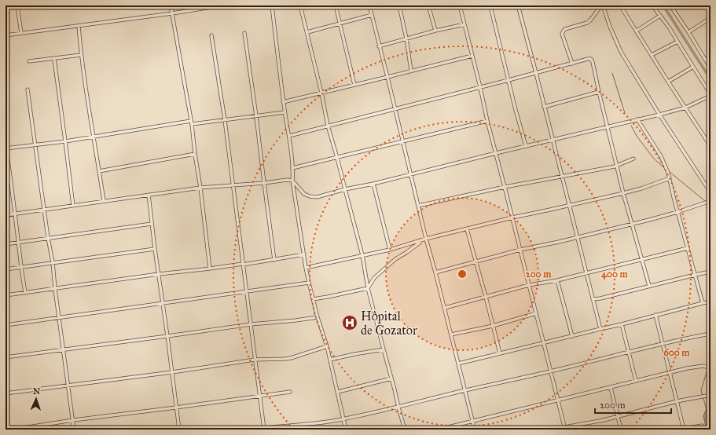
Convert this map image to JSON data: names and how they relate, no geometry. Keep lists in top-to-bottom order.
{
  "places": {
    "hospital": ["Hôpital de Gozator"]
  },
  "scale_bar": "200 m",
  "north": "top",
  "rings": ["200 m", "400 m", "600 m"]
}
